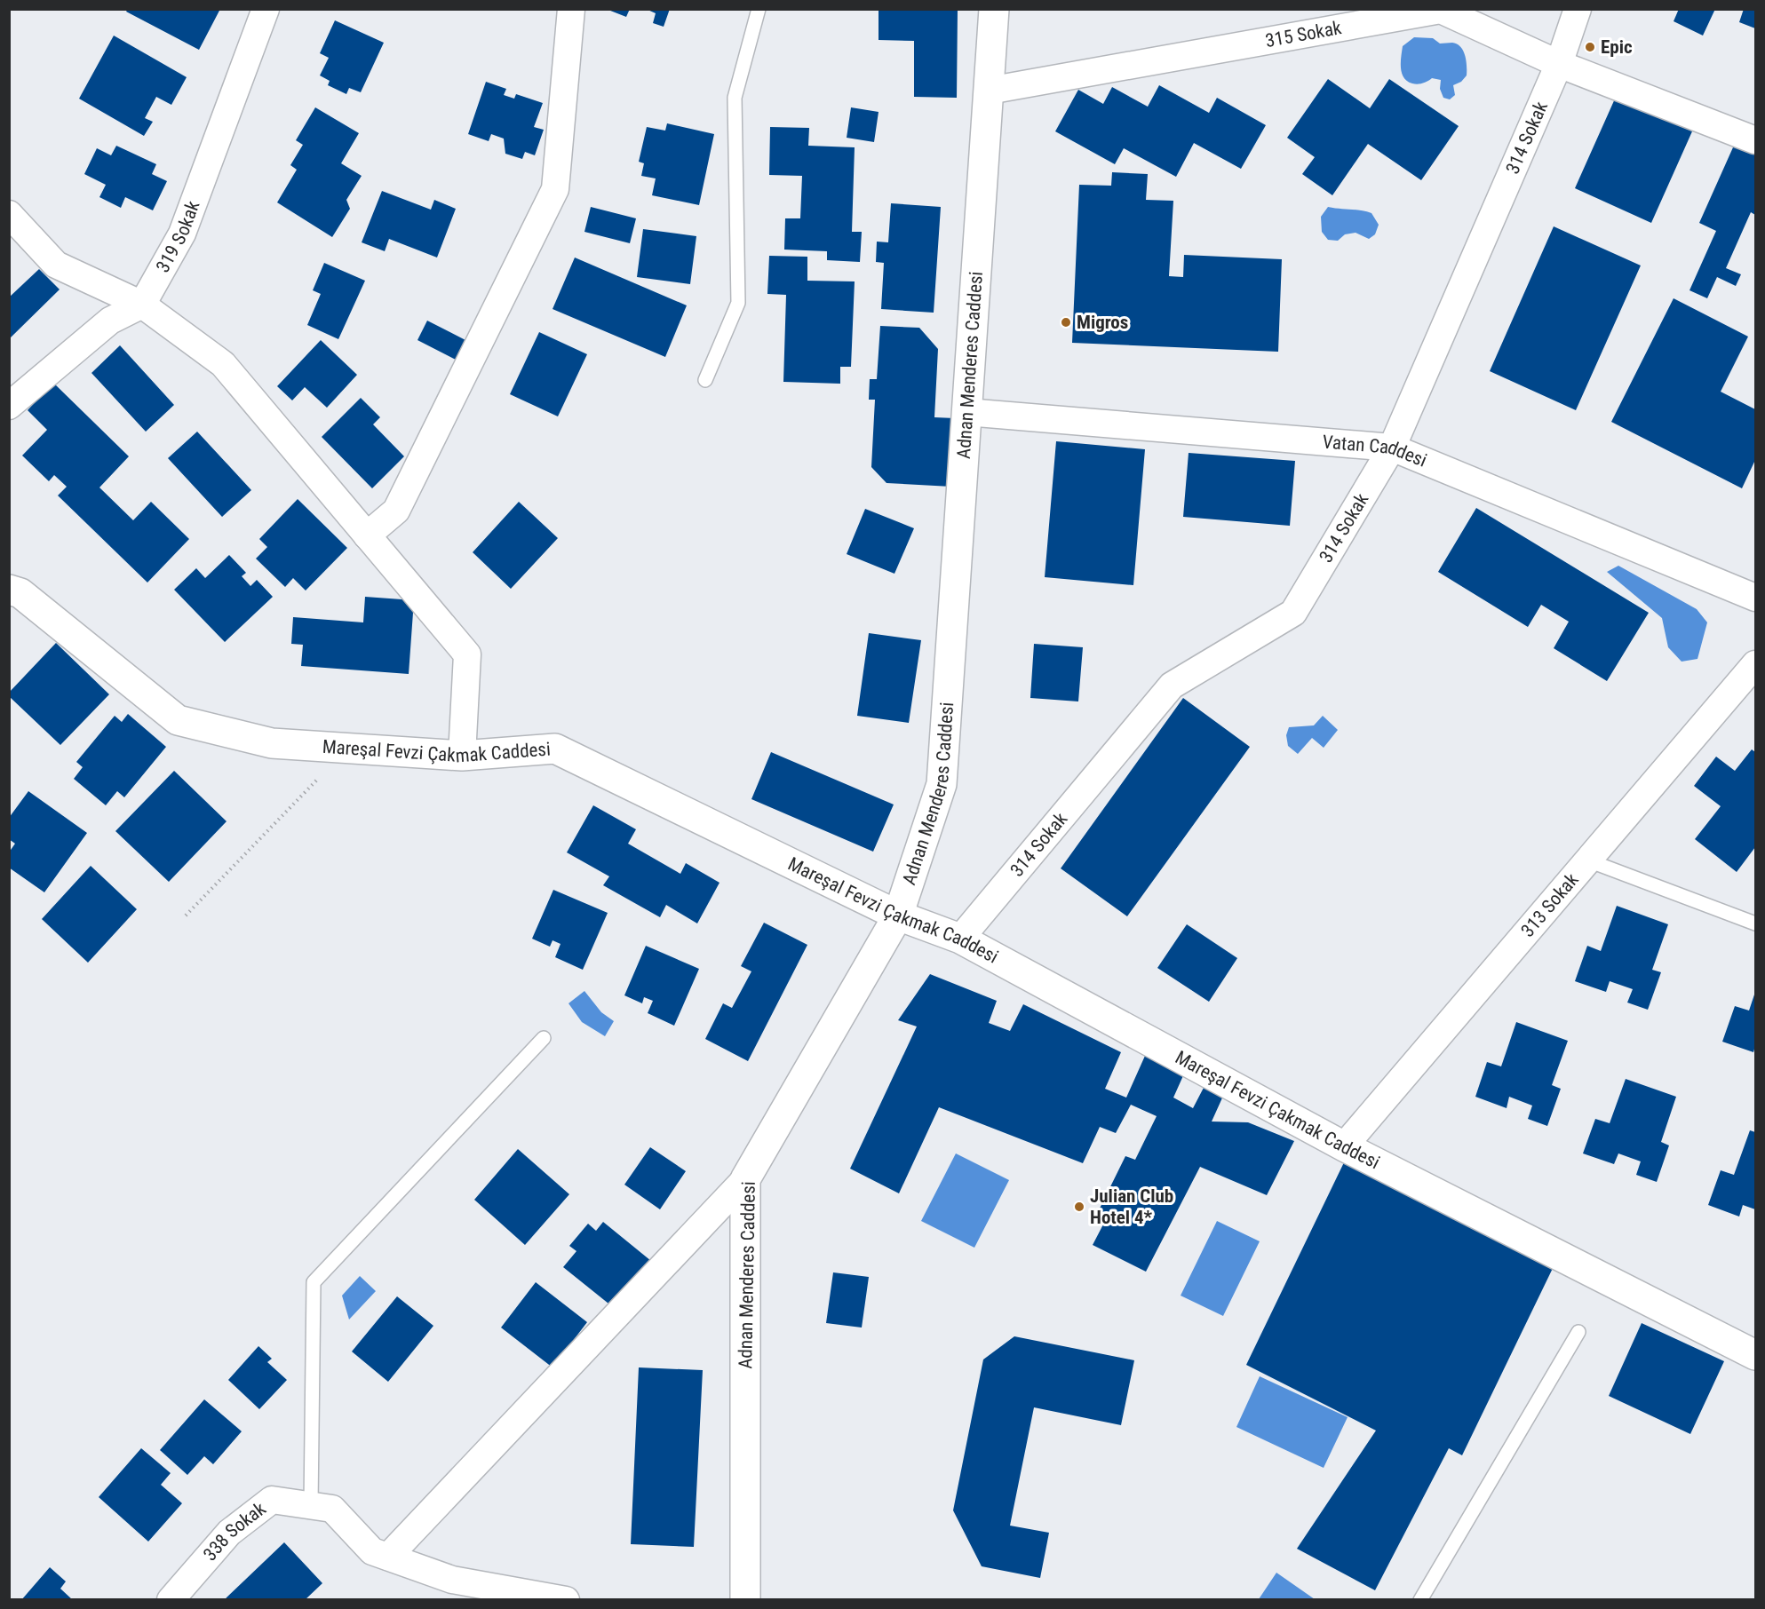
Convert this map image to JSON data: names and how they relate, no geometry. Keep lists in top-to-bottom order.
{
  "streets": {
    "street": [
      "315 Sokak",
      "314 Sokak",
      "319 Sokak",
      "Adnan Menderes Caddesi",
      "Vatan Caddesi",
      "Mareşal Fevzi Çakmak Caddesi",
      "313 Sokak",
      "338 Sokak"
    ]
  },
  "crossings": [
    ["315 Sokak", "314 Sokak"],
    ["315 Sokak", "Adnan Menderes Caddesi"],
    ["314 Sokak", "Vatan Caddesi"],
    ["314 Sokak", "Mareşal Fevzi Çakmak Caddesi"],
    ["Adnan Menderes Caddesi", "Vatan Caddesi"],
    ["Adnan Menderes Caddesi", "Mareşal Fevzi Çakmak Caddesi"],
    ["Mareşal Fevzi Çakmak Caddesi", "313 Sokak"]
  ],
  "places": ["Epic", "Migros", "Julian Club Hotel 4*"]
}
